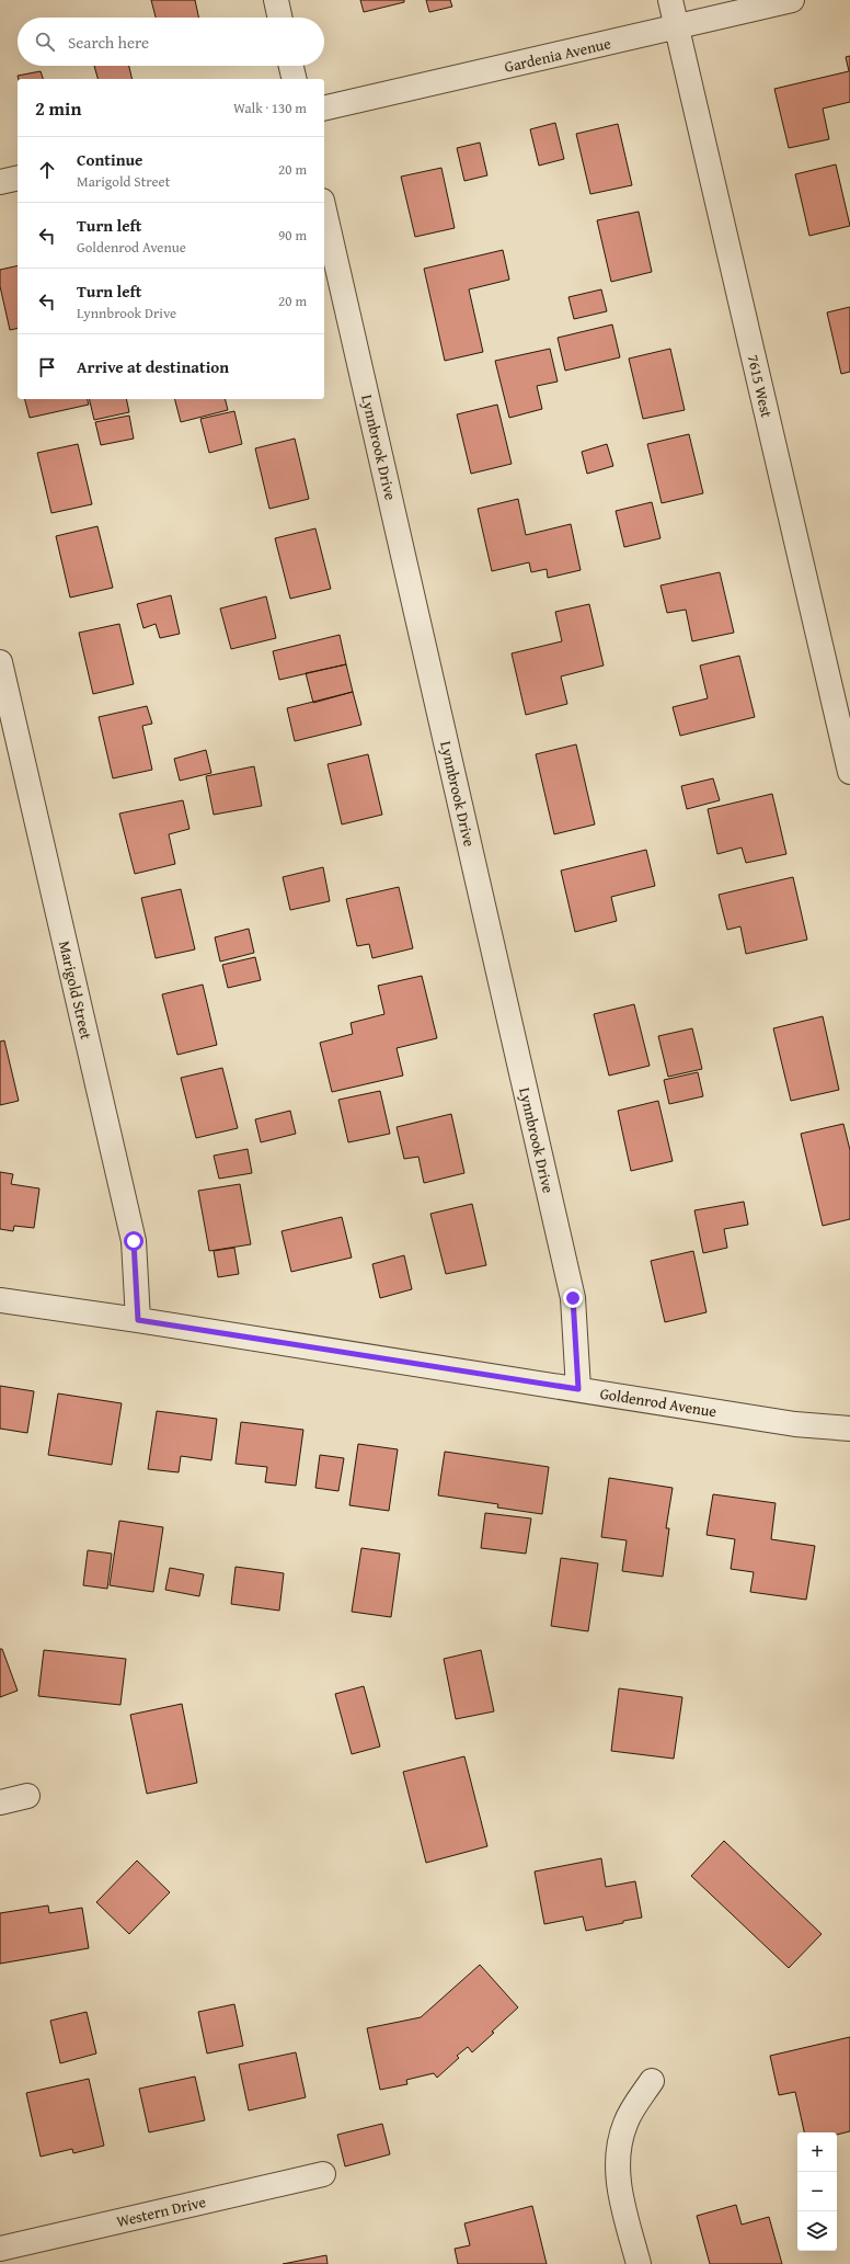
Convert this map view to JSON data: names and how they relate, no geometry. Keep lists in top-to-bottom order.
{
  "streets": {
    "street": [
      "Gardenia Avenue",
      "7615 West",
      "Lynnbrook Drive",
      "Marigold Street",
      "Goldenrod Avenue",
      "Western Drive"
    ]
  },
  "crossings": [
    ["Gardenia Avenue", "7615 West"],
    ["Lynnbrook Drive", "Goldenrod Avenue"],
    ["Marigold Street", "Goldenrod Avenue"]
  ],
  "page": {
    "search": "Search here",
    "heading": ["2 min", "Walk · 130 m"],
    "list": [
      ["Continue", "Marigold Street", "20 m"],
      ["Turn left", "Goldenrod Avenue", "90 m"],
      ["Turn left", "Lynnbrook Drive", "20 m"],
      "Arrive at destination"
    ],
    "map_buttons": ["+", "−"]
  }
}
